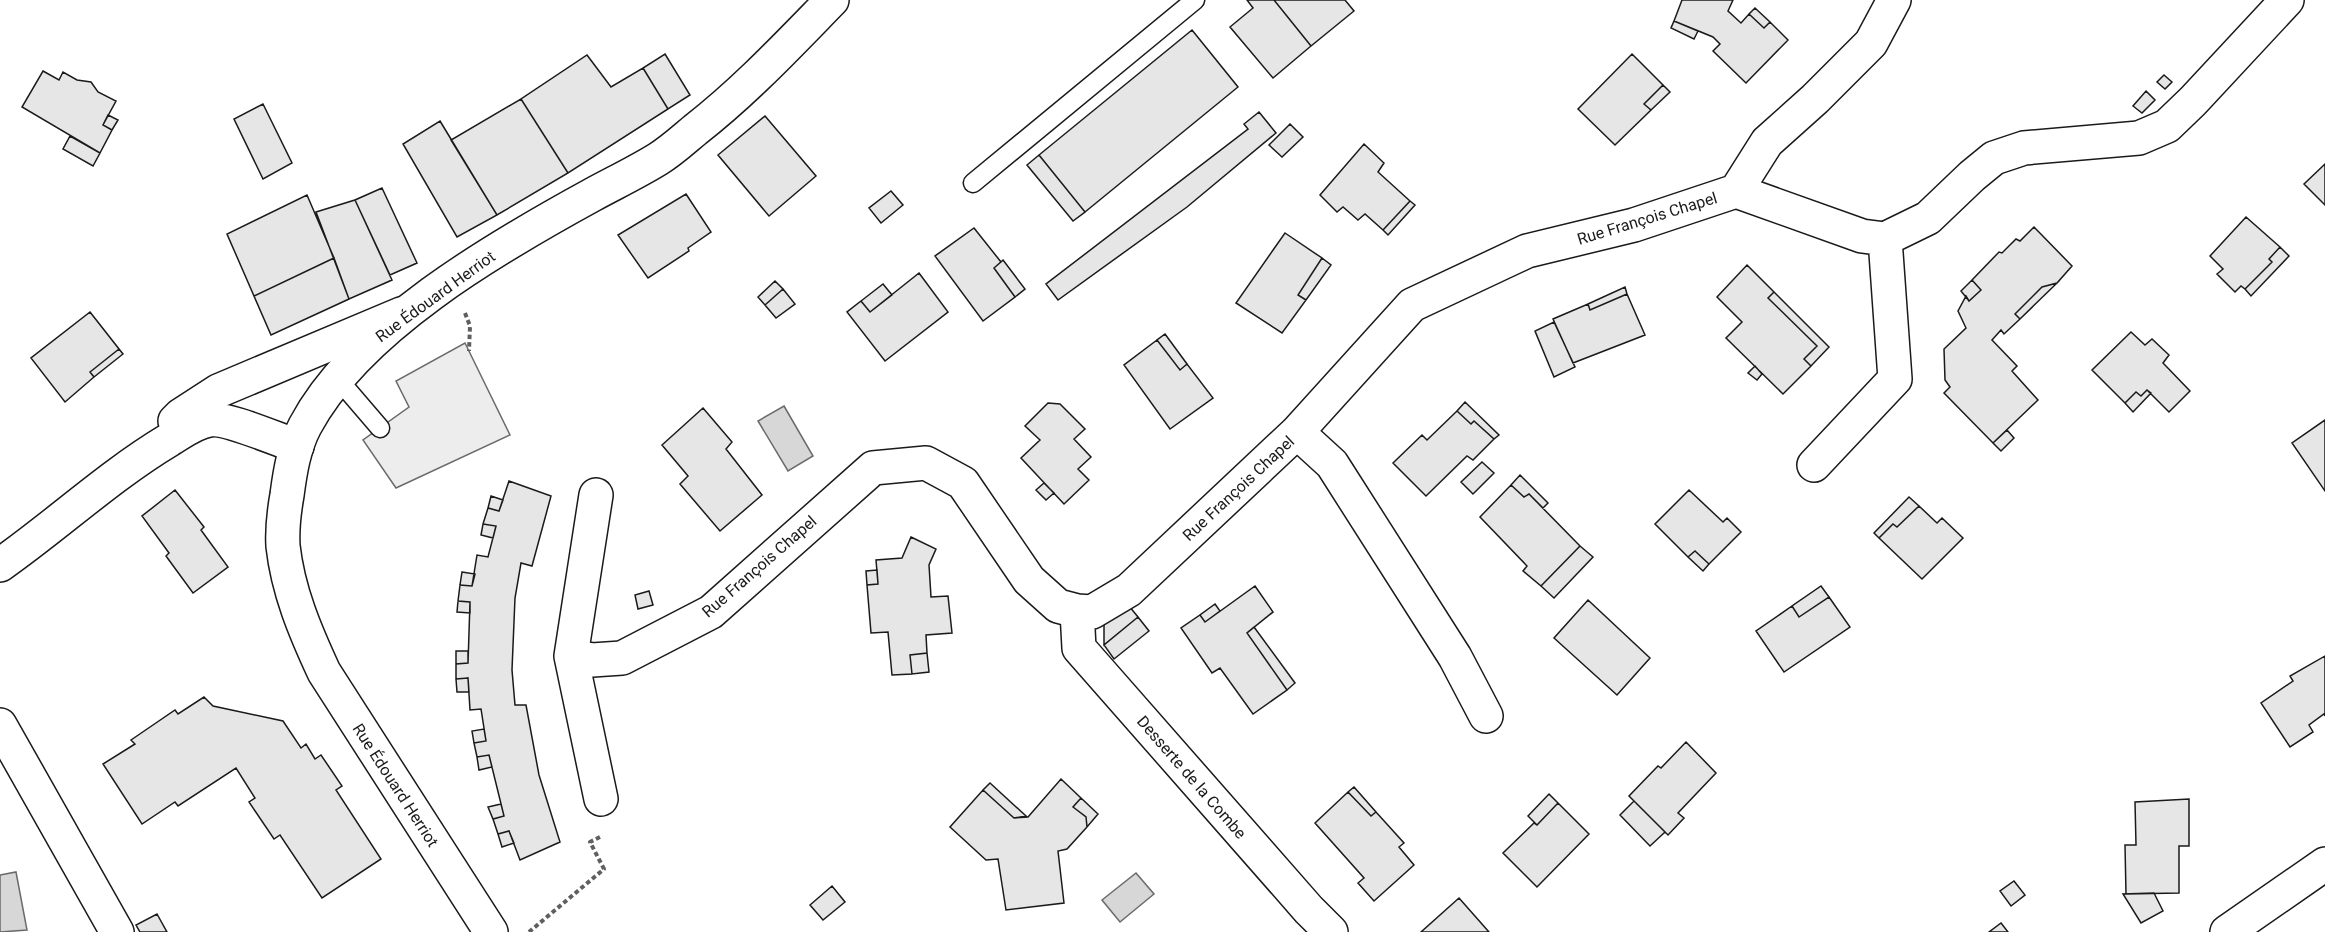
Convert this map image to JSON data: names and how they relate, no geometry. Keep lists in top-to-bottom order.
{
  "streets": {
    "street": ["Rue François Chapel", "Rue Édouard Herriot", "Desserte de la Combe"]
  },
  "crossings": [
    ["Rue François Chapel", "Desserte de la Combe"]
  ]
}
